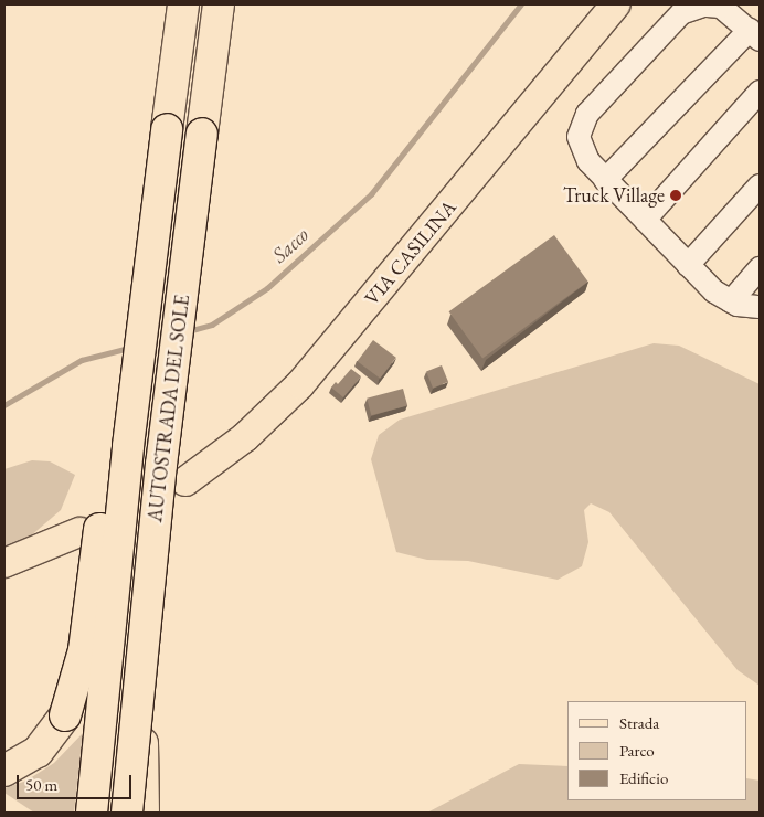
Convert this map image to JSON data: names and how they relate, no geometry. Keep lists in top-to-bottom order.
{
  "streets": {
    "highway": ["AUTOSTRADA DEL SOLE"],
    "main road": ["VIA CASILINA"]
  },
  "water": ["Sacco"],
  "places": ["Truck Village"],
  "legend": ["Strada", "Parco", "Edificio"],
  "scale_bar": "50 m"
}
